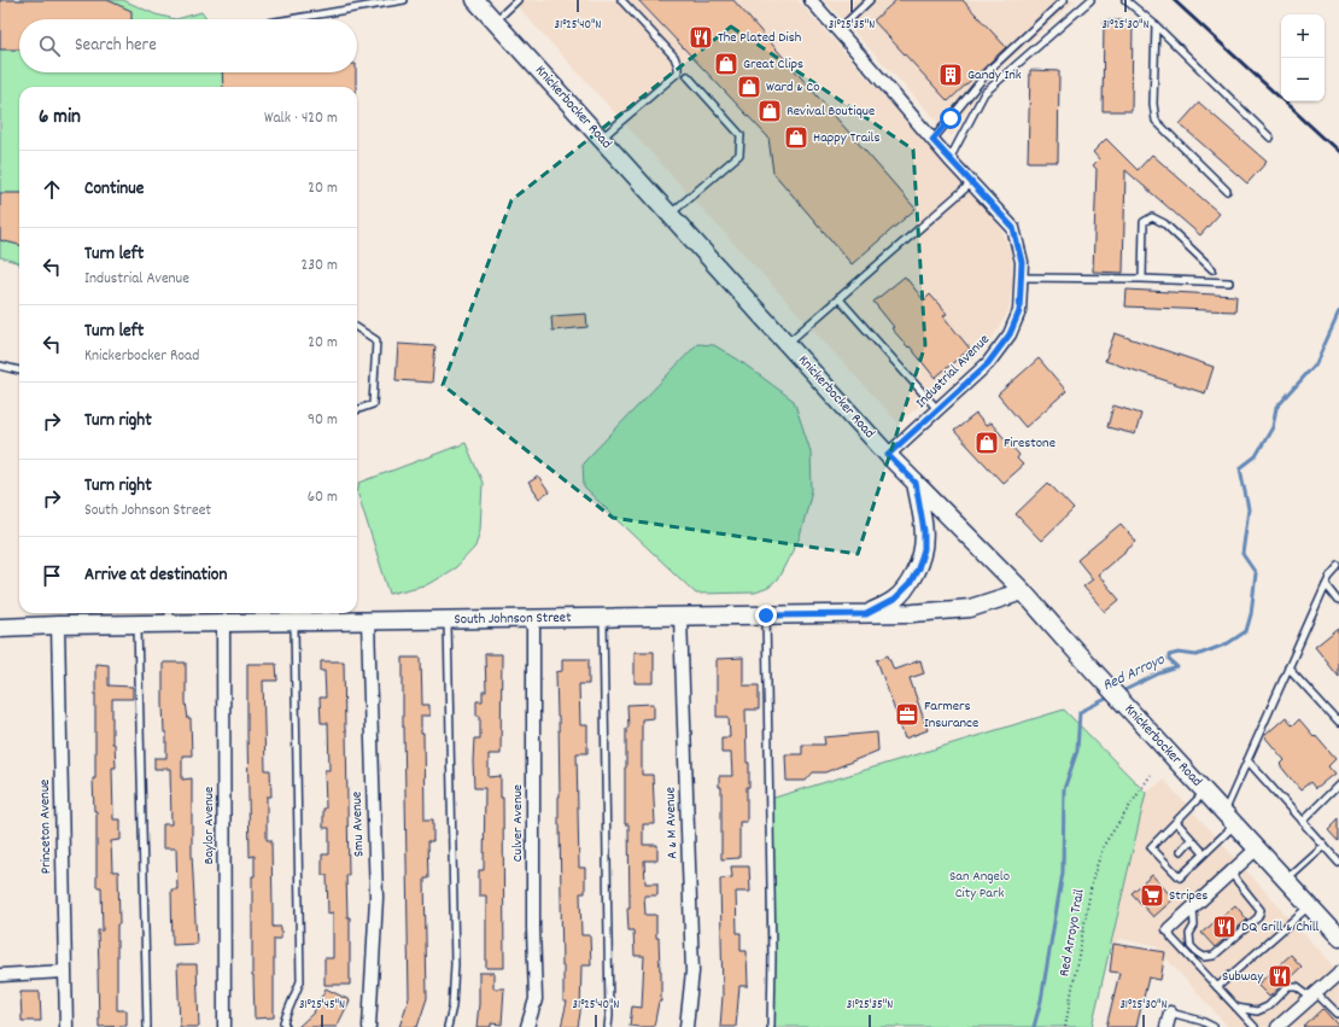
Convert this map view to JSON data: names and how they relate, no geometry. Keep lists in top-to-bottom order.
{
  "streets": {
    "main road": ["Knickerbocker Road", "South Johnson Street"],
    "street": [
      "Industrial Avenue",
      "Culver Avenue",
      "A & M Avenue",
      "Smu Avenue",
      "Baylor Avenue",
      "Princeton Avenue"
    ],
    "path": ["Red Arroyo Trail"]
  },
  "crossings": [
    ["Knickerbocker Road", "Industrial Avenue"],
    ["Knickerbocker Road", "South Johnson Street"],
    ["South Johnson Street", "Culver Avenue"],
    ["South Johnson Street", "A & M Avenue"],
    ["South Johnson Street", "Smu Avenue"],
    ["South Johnson Street", "Baylor Avenue"],
    ["South Johnson Street", "Princeton Avenue"]
  ],
  "water": ["Red Arroyo"],
  "parks": ["San Angelo City Park"],
  "places": {
    "restaurant": ["The Plated Dish", "DQ Grill & Chill", "Subway"],
    "shop": [
      "Great Clips",
      "Ward & Co",
      "Revival Boutique",
      "Happy Trails",
      "Firestone"
    ],
    "building": ["Gandy Ink"],
    "office": ["Farmers Insurance"],
    "supermarket": ["Stripes"]
  },
  "page": {
    "map_buttons": ["+", "−"],
    "search": "Search here",
    "heading": ["6 min", "Walk · 420 m"],
    "list": [
      ["Continue", "20 m"],
      ["Turn left", "Industrial Avenue", "230 m"],
      ["Turn left", "Knickerbocker Road", "20 m"],
      ["Turn right", "90 m"],
      ["Turn right", "South Johnson Street", "60 m"],
      "Arrive at destination"
    ]
  },
  "coordinates": [
    "31°25'40\"N",
    "31°25'35\"N",
    "31°25'30\"N",
    "31°25'45\"N"
  ]
}
